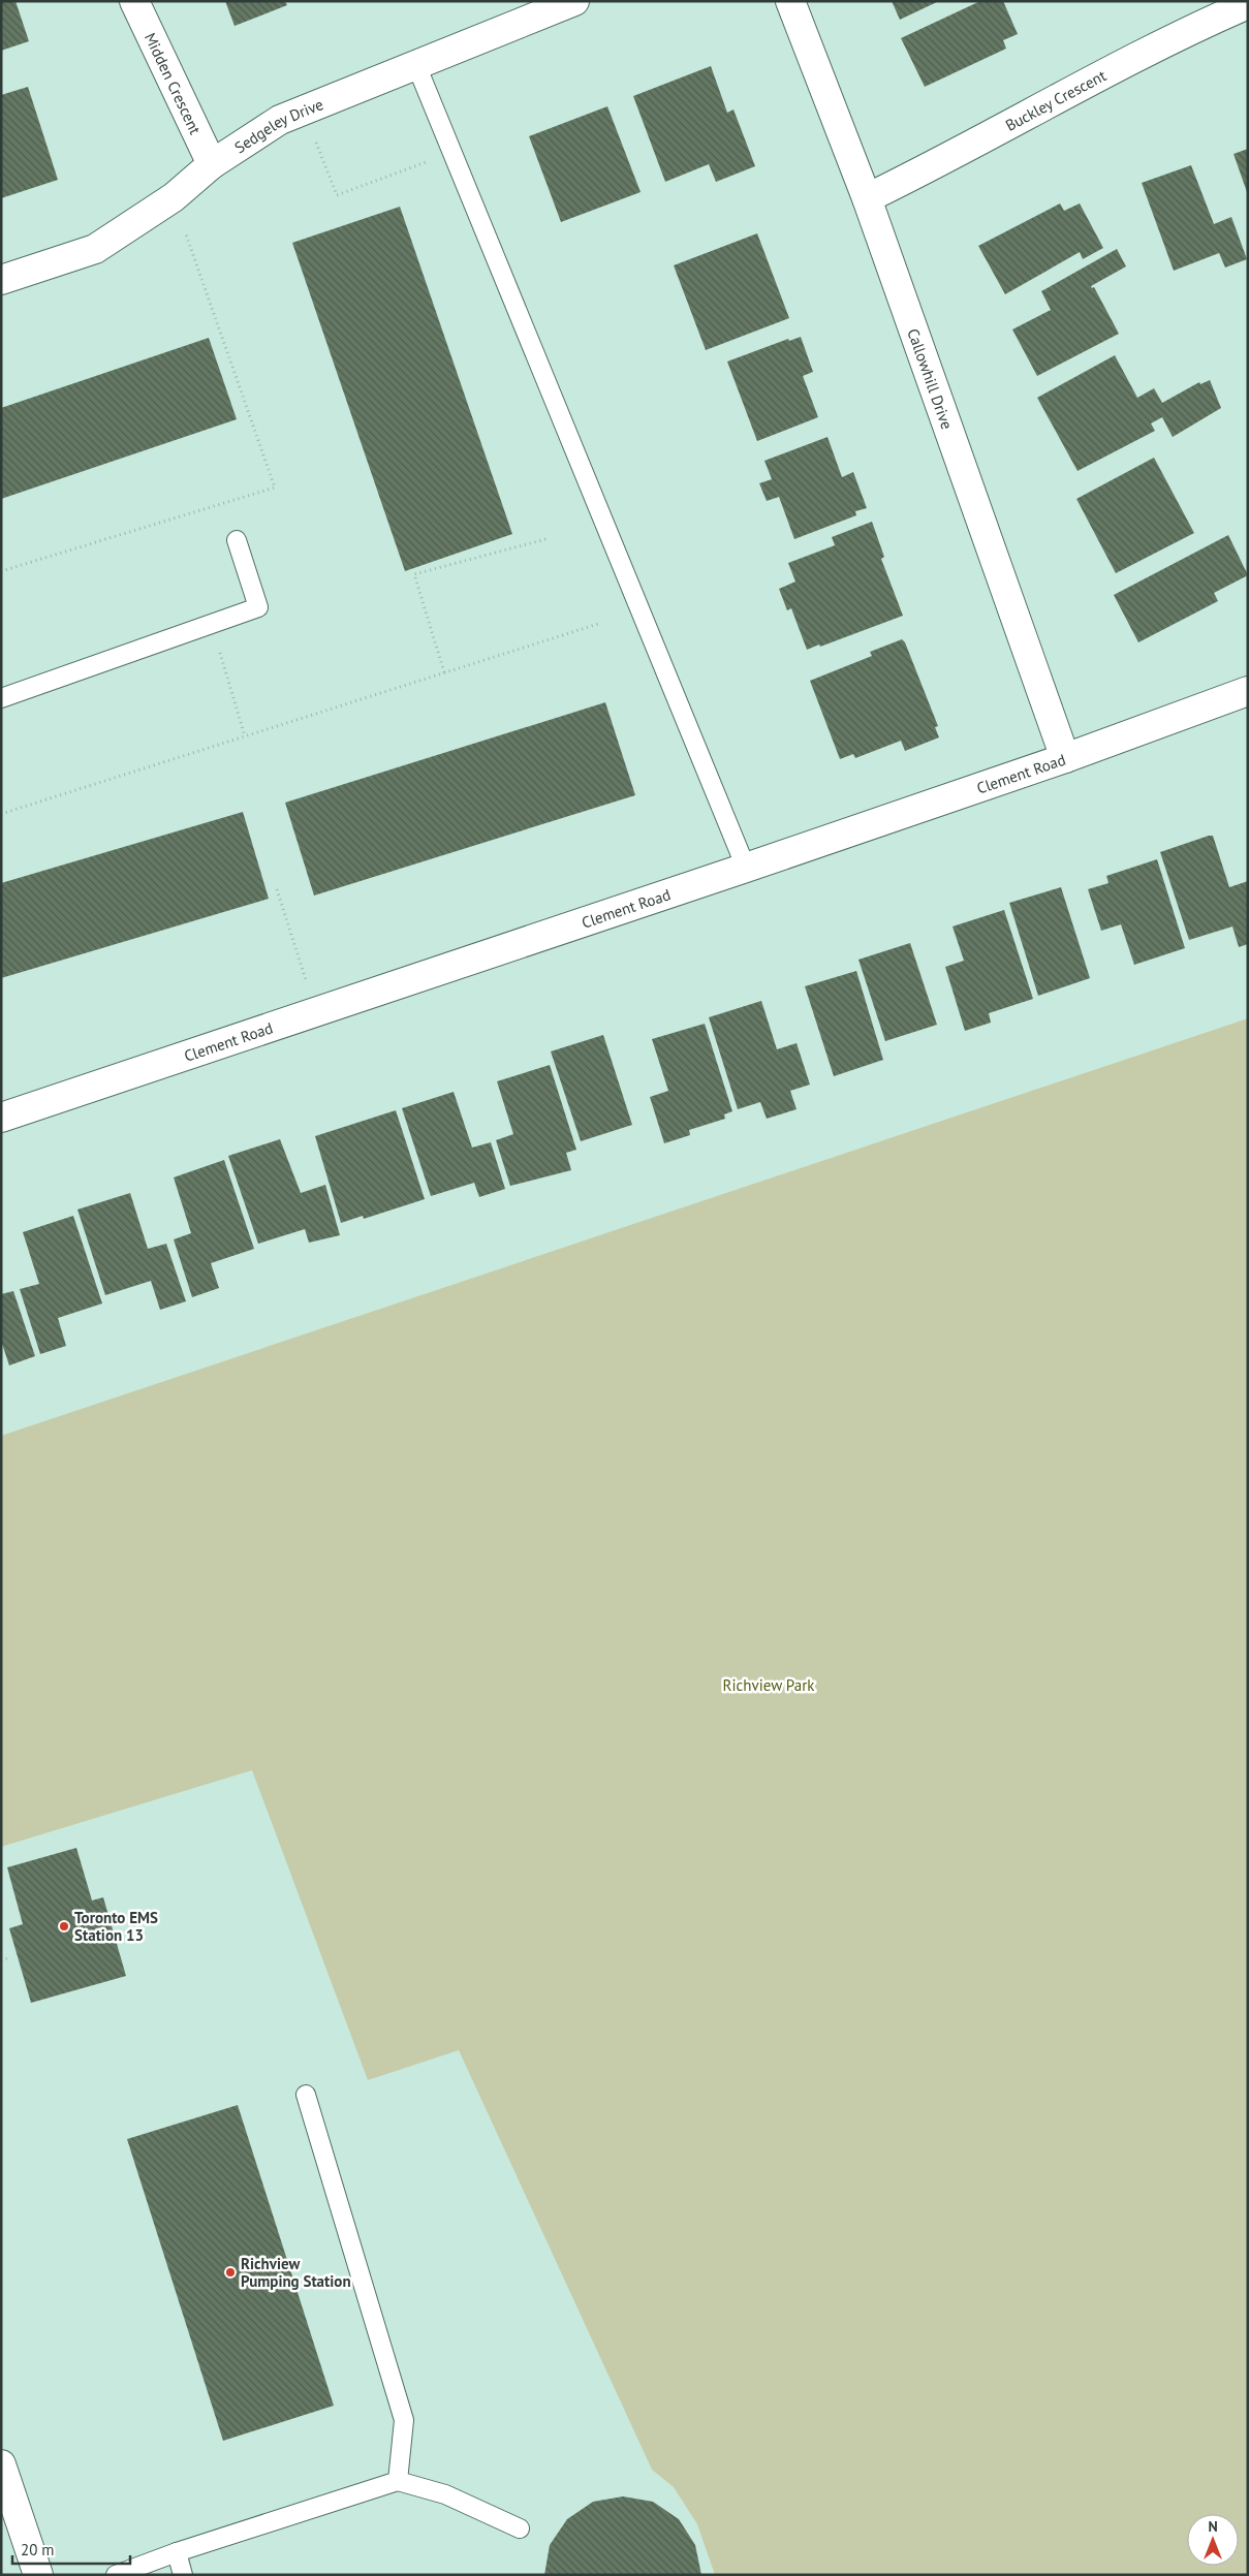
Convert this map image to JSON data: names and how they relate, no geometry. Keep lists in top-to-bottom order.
{
  "streets": {
    "street": [
      "Midden Crescent",
      "Buckley Crescent",
      "Sedgeley Drive",
      "Callowhill Drive",
      "Clement Road"
    ]
  },
  "crossings": [
    ["Midden Crescent", "Sedgeley Drive"],
    ["Buckley Crescent", "Callowhill Drive"],
    ["Callowhill Drive", "Clement Road"]
  ],
  "parks": ["Richview Park"],
  "places": ["Toronto EMS Station 13", "Richview Pumping Station"],
  "scale_bar": "20 m",
  "north": "top"
}
